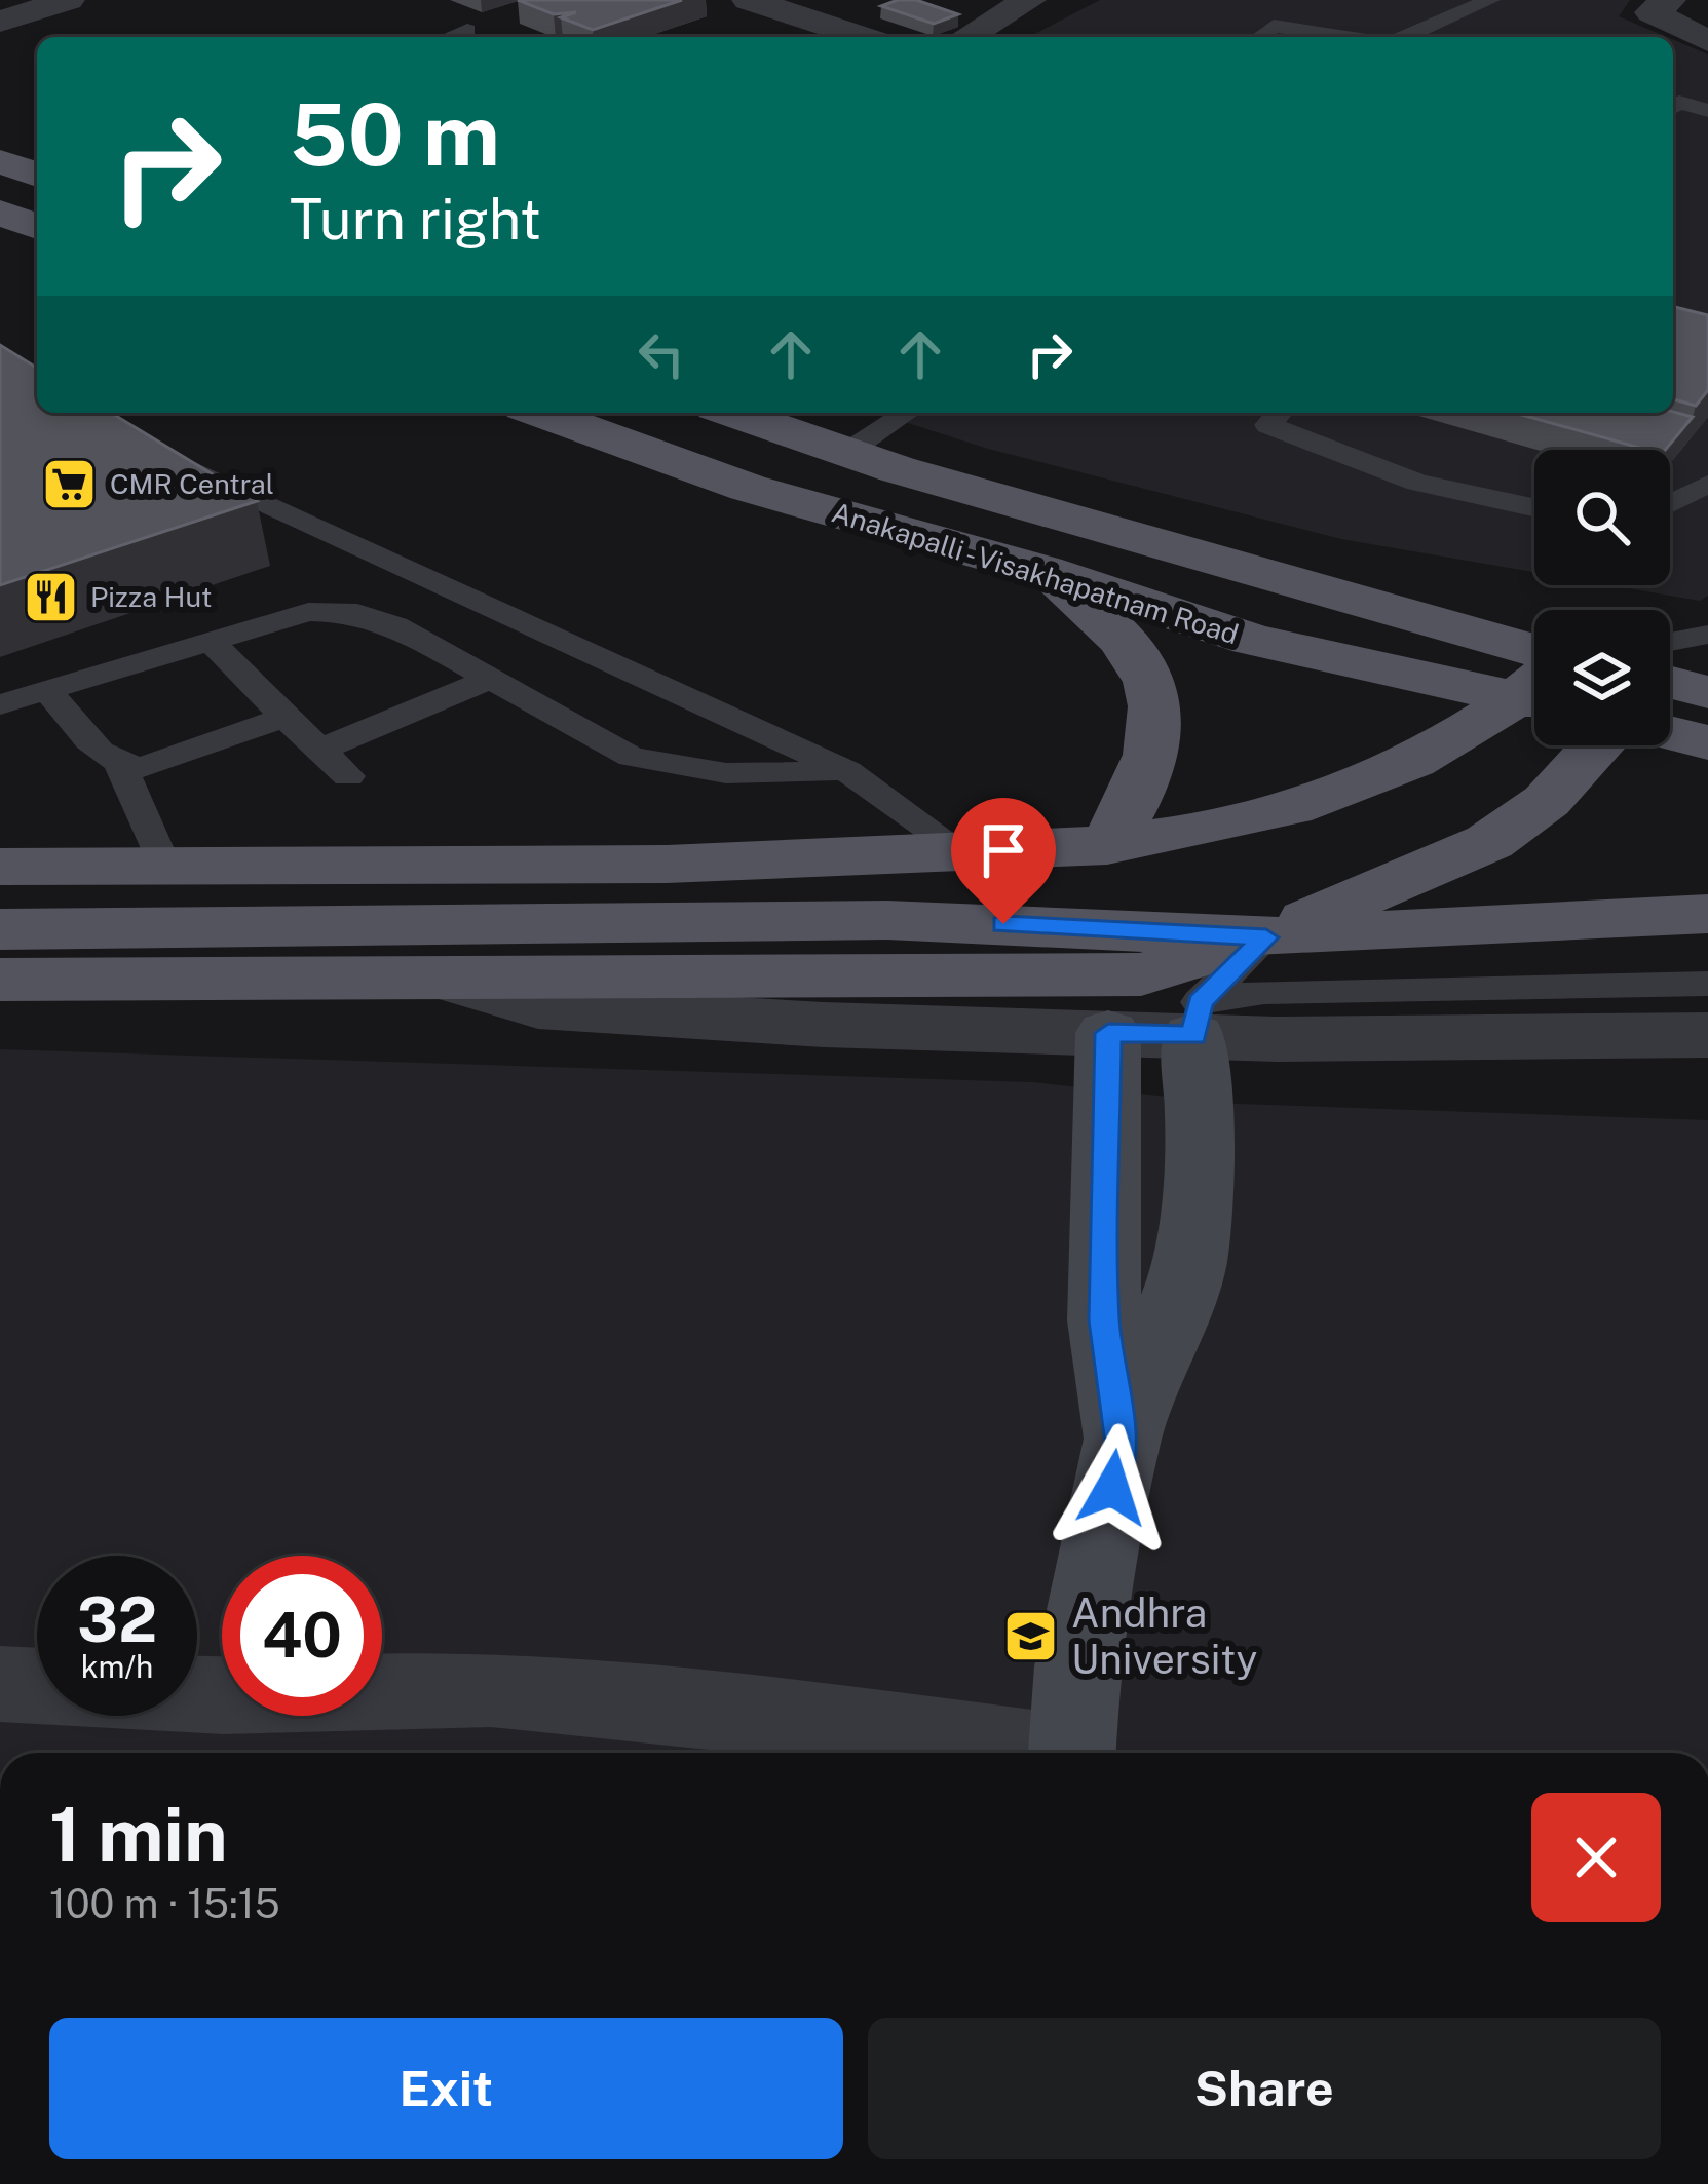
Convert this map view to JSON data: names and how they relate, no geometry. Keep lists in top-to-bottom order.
{
  "streets": {
    "main road": ["Anakapalli - Visakhapatnam Road"]
  },
  "places": {
    "supermarket": ["CMR Central"],
    "restaurant": ["Pizza Hut"],
    "school or university": ["Andhra University"]
  },
  "page": {
    "turn": ["50 m", "Turn right"],
    "speed": "32 km/h",
    "limit": "40",
    "heading": ["1 min", "100 m · 15:15"],
    "buttons": ["Exit", "Share"]
  }
}
